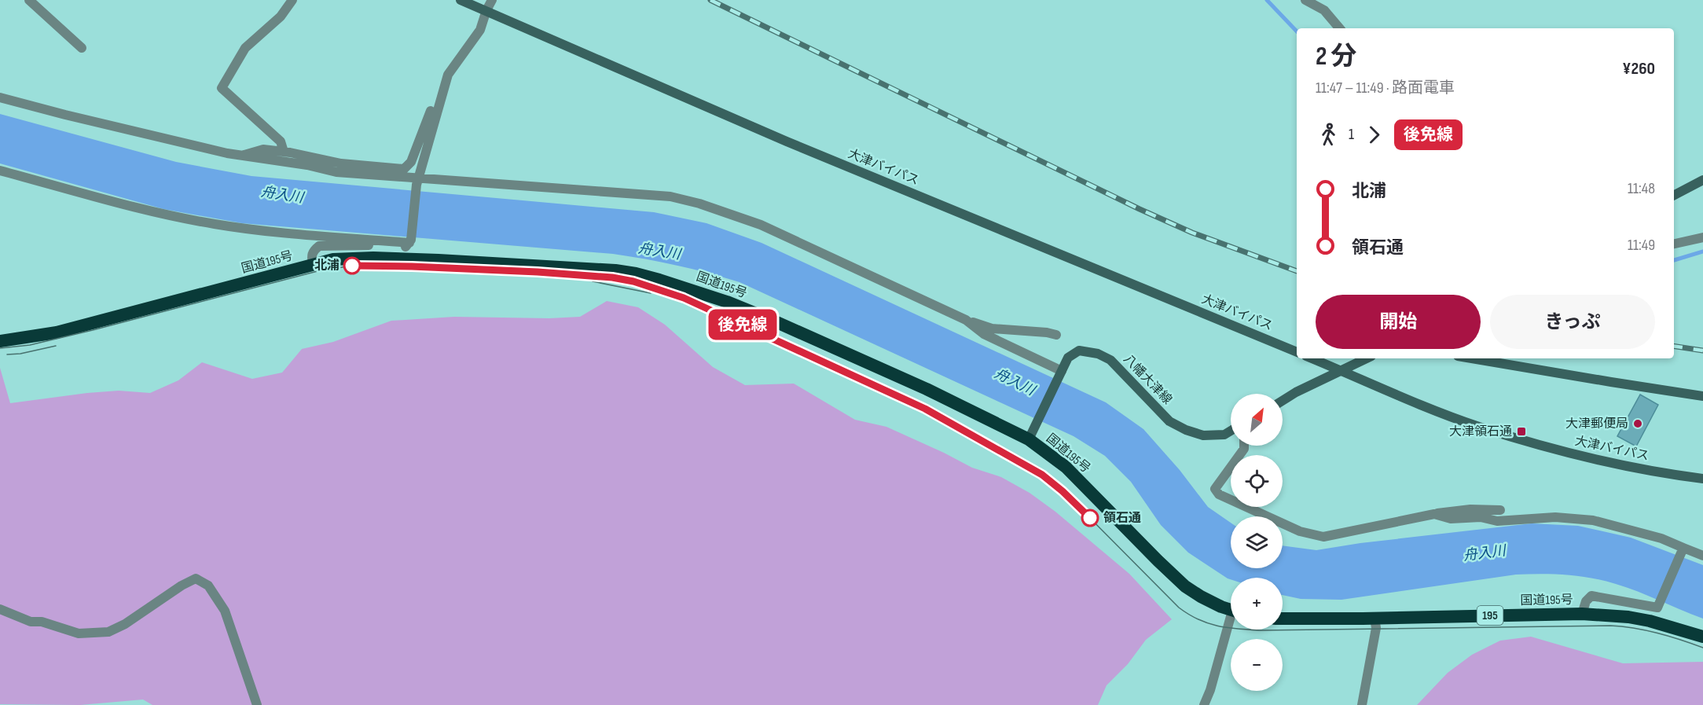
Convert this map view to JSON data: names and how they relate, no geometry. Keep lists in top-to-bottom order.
{
  "streets": {
    "highway": ["国道195号", "195"],
    "main road": ["大津バイパス", "八幡大津線"]
  },
  "crossings": [
    ["国道195号", "八幡大津線"]
  ],
  "water": ["舟入川"],
  "places": {
    "other": ["北浦", "大津郵便局", "領石通"],
    "transit": ["大津領石通"]
  },
  "lines": ["tram line 後免線"],
  "north": "top right",
  "page": {
    "on_map": "後免線",
    "heading": ["2 分", "11:47 – 11:49 · 路面電車", "¥260"],
    "legs": ["1", "後免線"],
    "list": [
      {
        "name": "北浦",
        "value": "11:48"
      },
      {
        "name": "領石通",
        "value": "11:49"
      }
    ],
    "buttons": ["開始", "きっぷ"],
    "map_buttons": ["+", "−"]
  }
}
